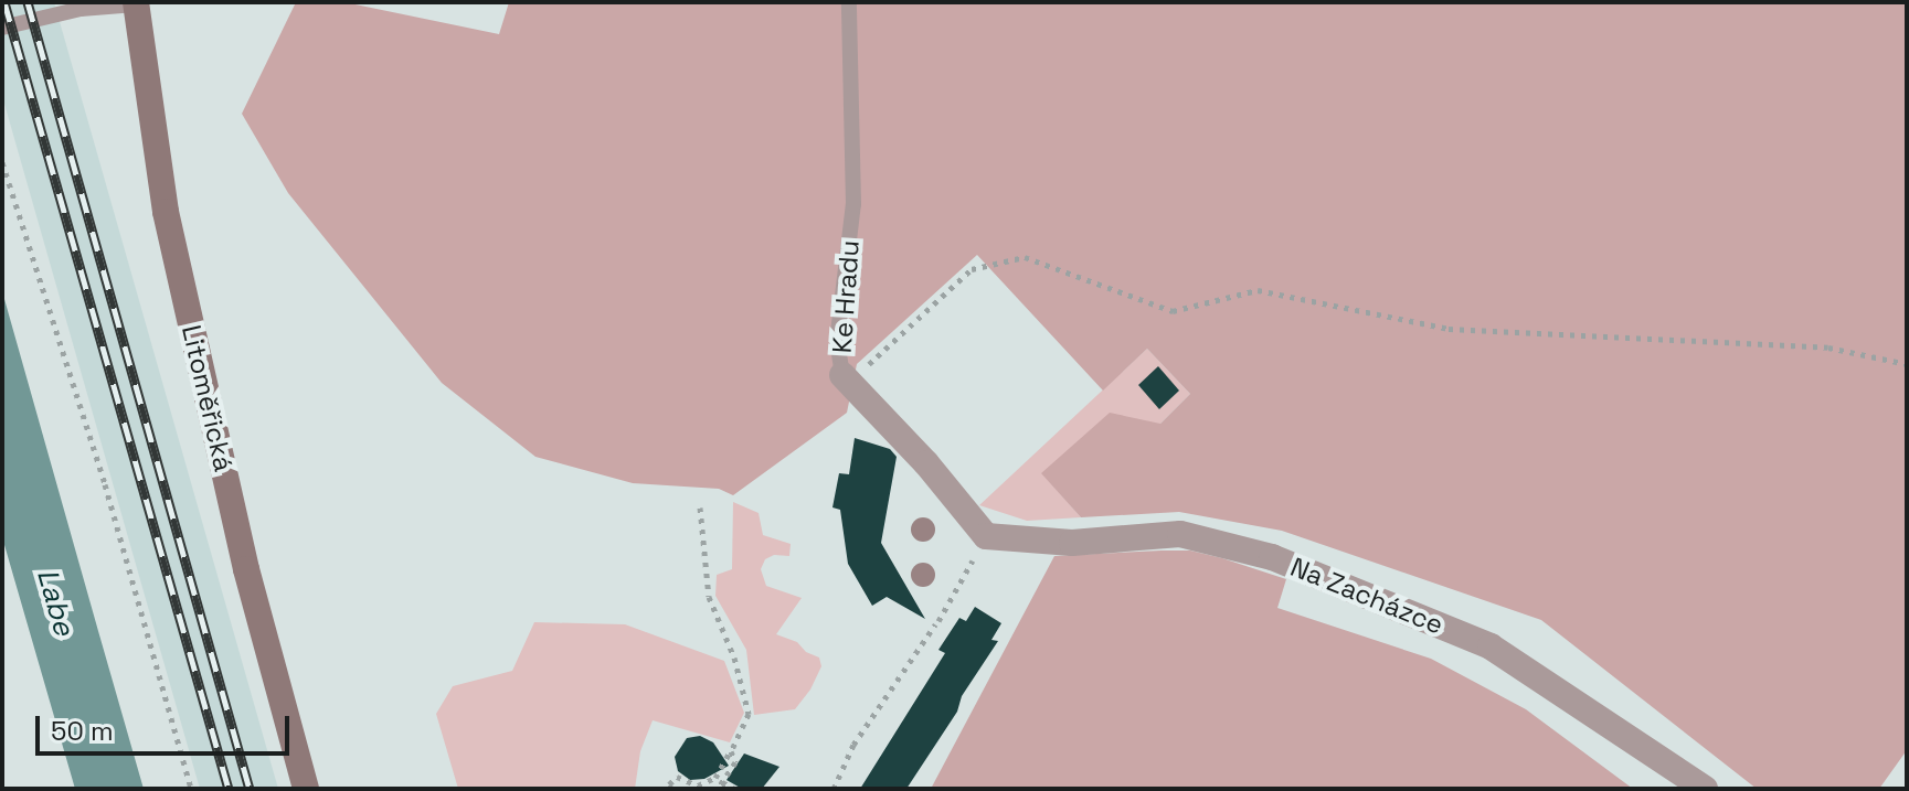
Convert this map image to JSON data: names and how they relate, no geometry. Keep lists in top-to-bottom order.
{
  "streets": {
    "main road": ["Litoměřická"],
    "street": ["Ke Hradu", "Na Zacházce"]
  },
  "crossings": [
    ["Ke Hradu", "Na Zacházce"]
  ],
  "water": ["Labe"],
  "scale_bar": "50 m"
}
